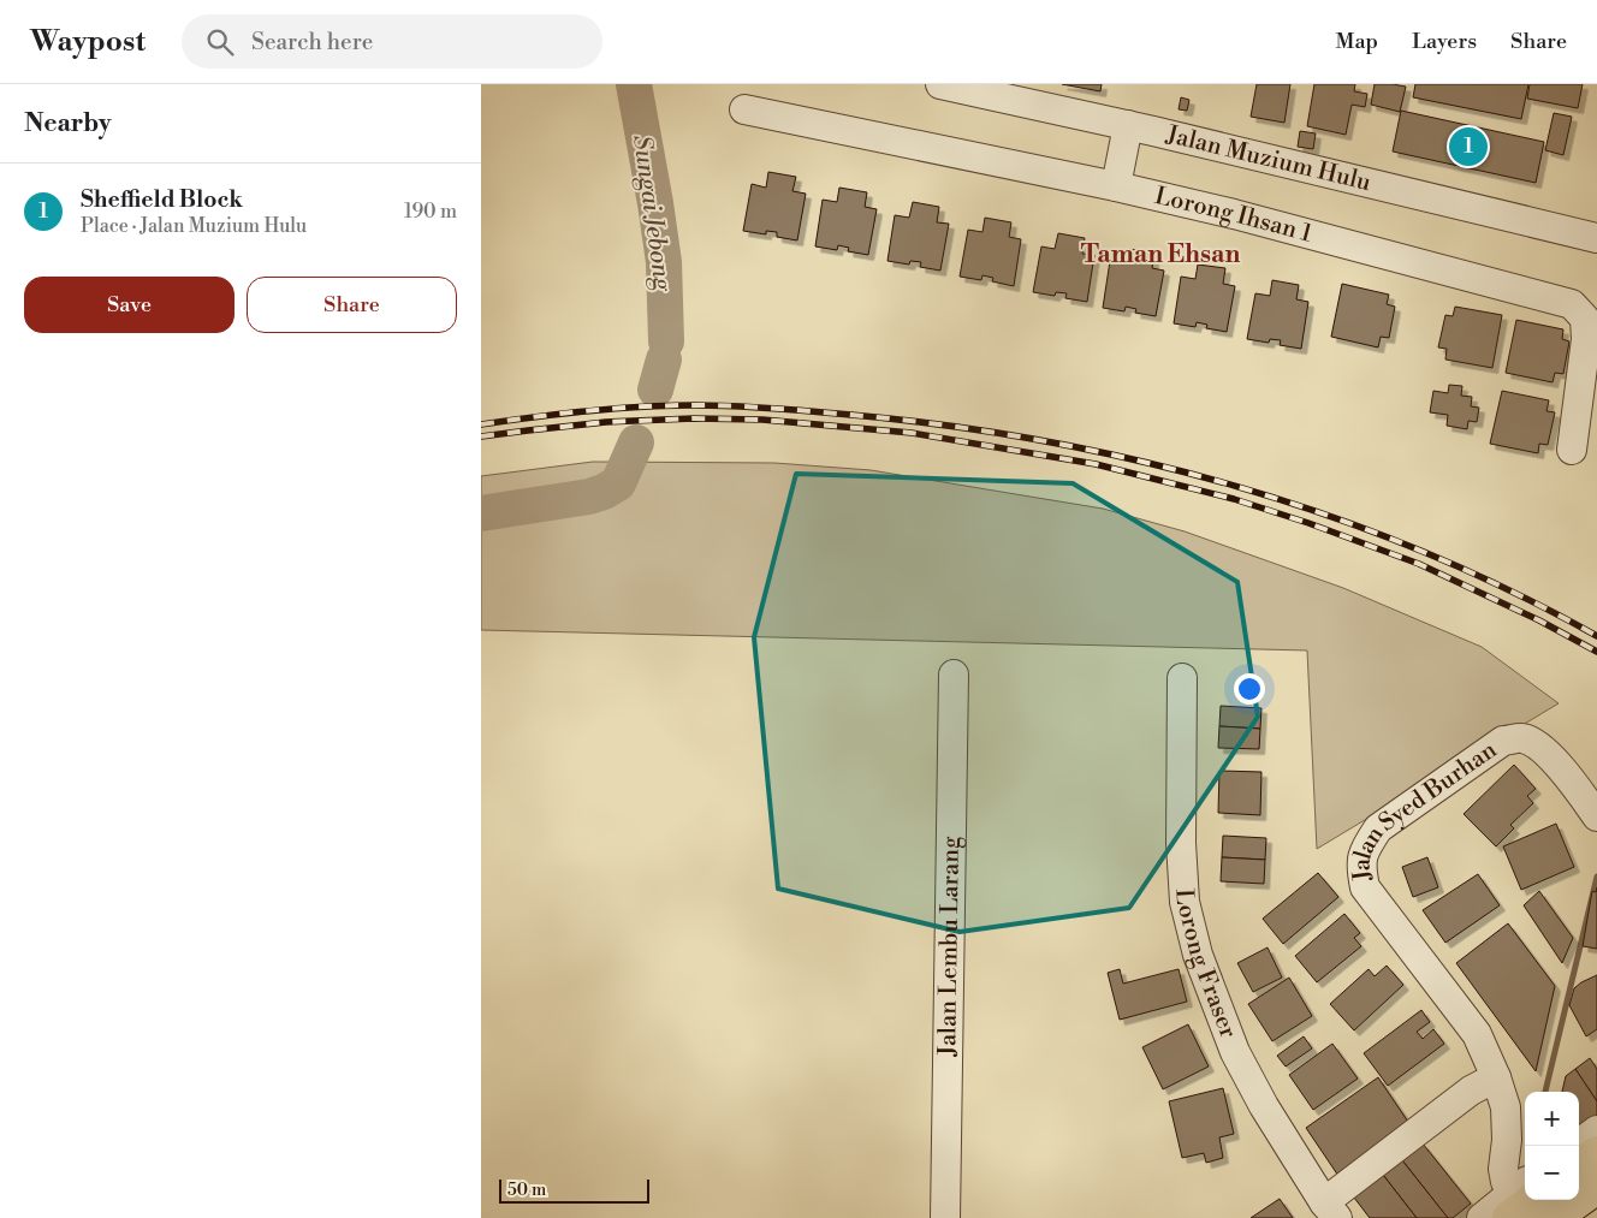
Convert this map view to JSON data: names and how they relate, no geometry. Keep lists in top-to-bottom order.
{
  "streets": {
    "street": [
      "Jalan Muzium Hulu",
      "Lorong Ihsan 1",
      "Jalan Syed Burhan",
      "Jalan Lembu Larang",
      "Lorong Fraser"
    ]
  },
  "districts": ["Taman Ehsan"],
  "water": ["Sungai Jebong"],
  "scale_bar": "50 m",
  "page": {
    "header": "Waypost",
    "search": "Search here",
    "nav": ["Map", "Layers", "Share"],
    "heading": "Nearby",
    "pins": "1",
    "list": [
      {
        "mark": "1",
        "name": "Sheffield Block",
        "note": "Place · Jalan Muzium Hulu",
        "value": "190 m"
      }
    ],
    "buttons": ["Save", "Share"],
    "map_buttons": ["+", "−"],
    "scale": "50 m"
  }
}
